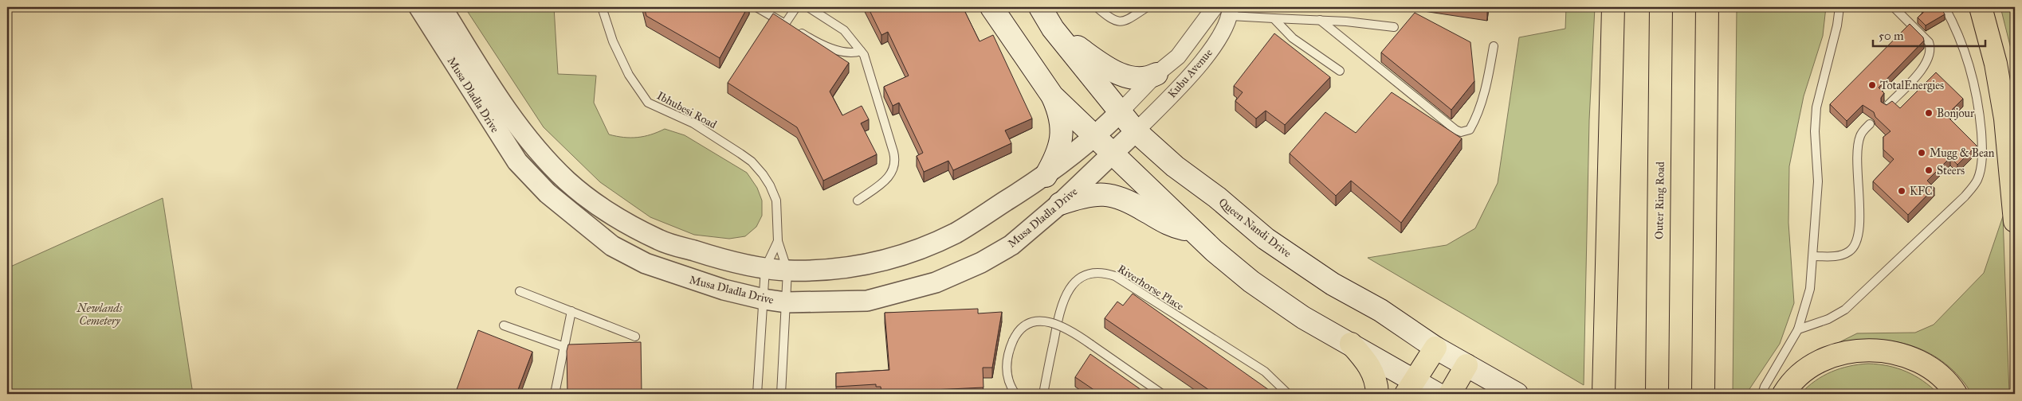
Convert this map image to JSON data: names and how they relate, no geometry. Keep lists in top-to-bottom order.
{
  "streets": {
    "highway": ["Outer Ring Road"],
    "main road": ["Queen Nandi Drive"],
    "street": ["Kubu Avenue", "Musa Dladla Drive"],
    "lane": ["Ibhubesi Road", "Riverhorse Place"]
  },
  "crossings": [
    ["Kubu Avenue", "Musa Dladla Drive"],
    ["Kubu Avenue", "Queen Nandi Drive"],
    ["Musa Dladla Drive", "Ibhubesi Road"],
    ["Musa Dladla Drive", "Queen Nandi Drive"]
  ],
  "parks": ["Newlands Cemetery"],
  "places": [
    "TotalEnergies",
    "Bonjour",
    "Mugg & Bean",
    "Steers",
    "KFC"
  ],
  "scale_bar": "50 m"
}
